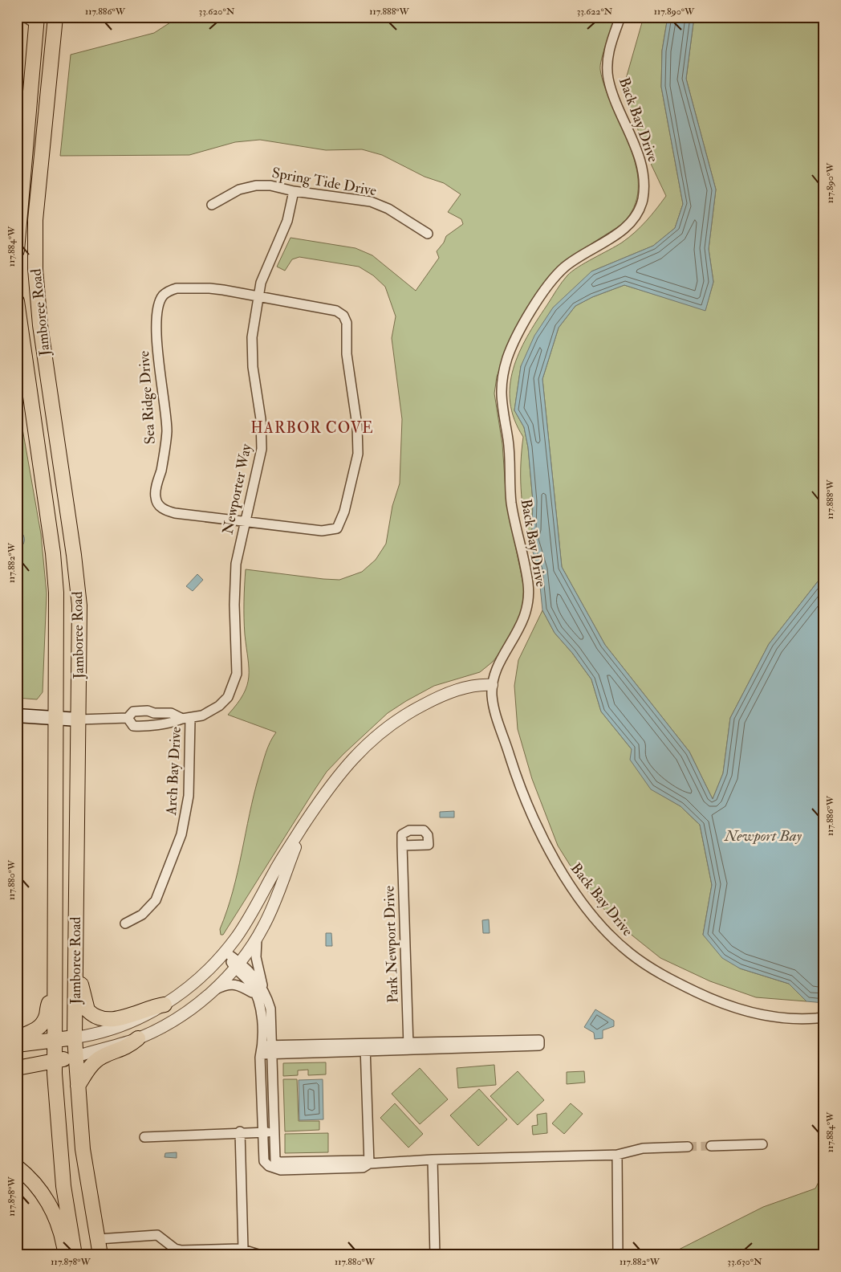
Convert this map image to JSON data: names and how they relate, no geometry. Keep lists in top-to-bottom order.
{
  "streets": {
    "main road": ["Jamboree Road"],
    "street": [
      "Back Bay Drive",
      "Spring Tide Drive",
      "Sea Ridge Drive",
      "Newporter Way",
      "Arch Bay Drive",
      "Park Newport Drive"
    ]
  },
  "crossings": [
    ["Spring Tide Drive", "Newporter Way"],
    ["Sea Ridge Drive", "Newporter Way"],
    ["Newporter Way", "Arch Bay Drive"]
  ],
  "districts": ["HARBOR COVE"],
  "water": ["Newport Bay"],
  "coordinates": [
    "117.886°W",
    "33.620°N",
    "117.888°W",
    "33.622°N",
    "117.890°W",
    "117.884°W",
    "117.882°W",
    "117.880°W",
    "117.878°W",
    "33.630°N"
  ]
}
